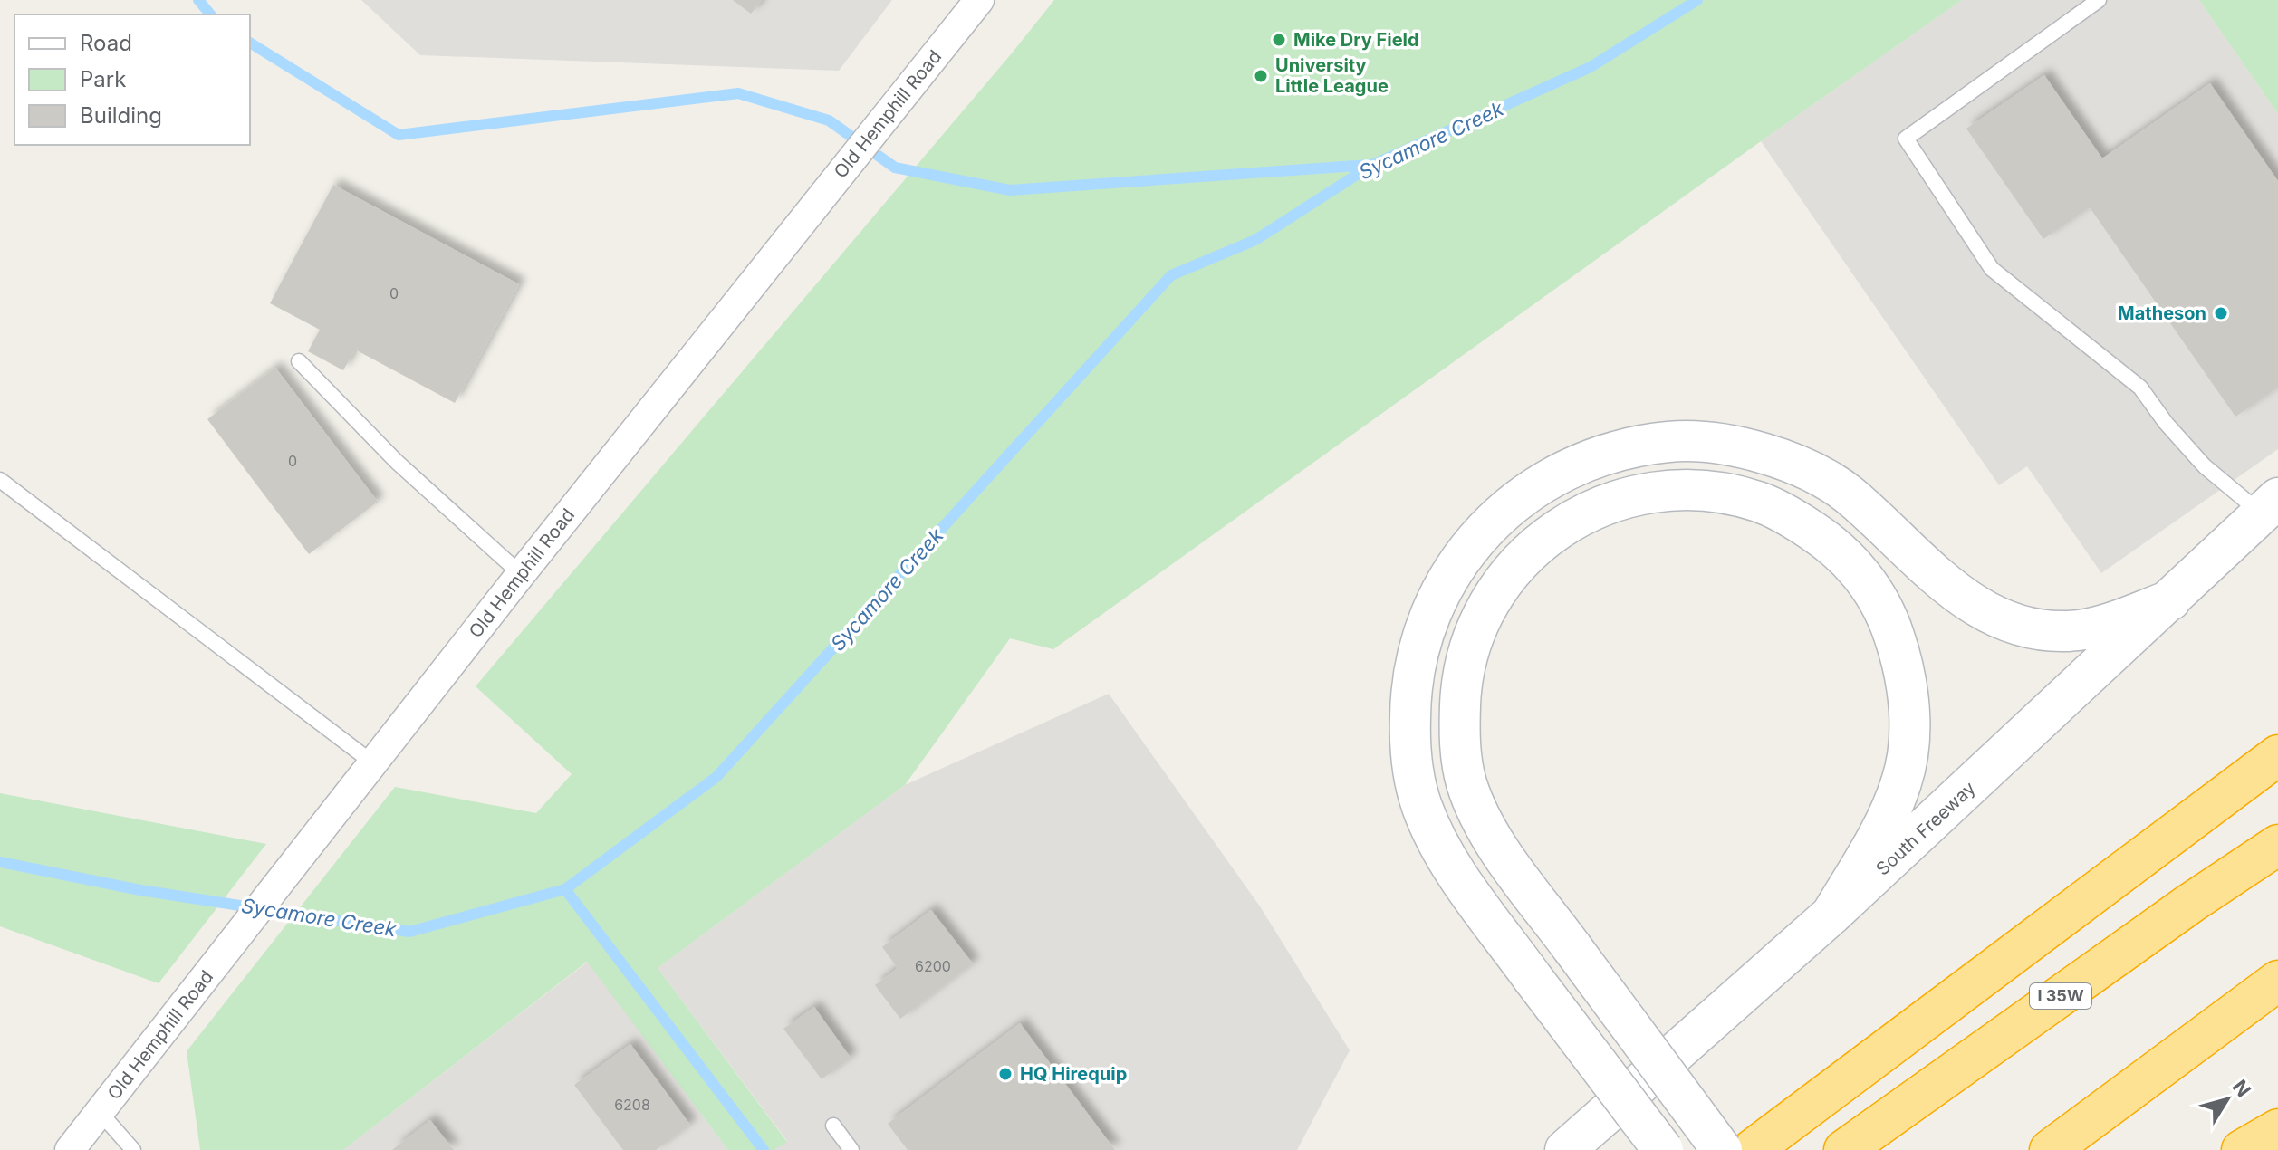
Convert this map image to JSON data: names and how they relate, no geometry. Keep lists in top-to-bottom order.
{
  "streets": {
    "highway": ["I 35W"],
    "main road": ["South Freeway"],
    "street": ["Old Hemphill Road"]
  },
  "water": ["Sycamore Creek"],
  "places": [
    "Mike Dry Field",
    "University Little League",
    "Matheson",
    "HQ Hirequip"
  ],
  "house_numbers": [
    "0",
    "0",
    "6200",
    "6208"
  ],
  "legend": ["Road", "Park", "Building"],
  "north": "top right"
}
